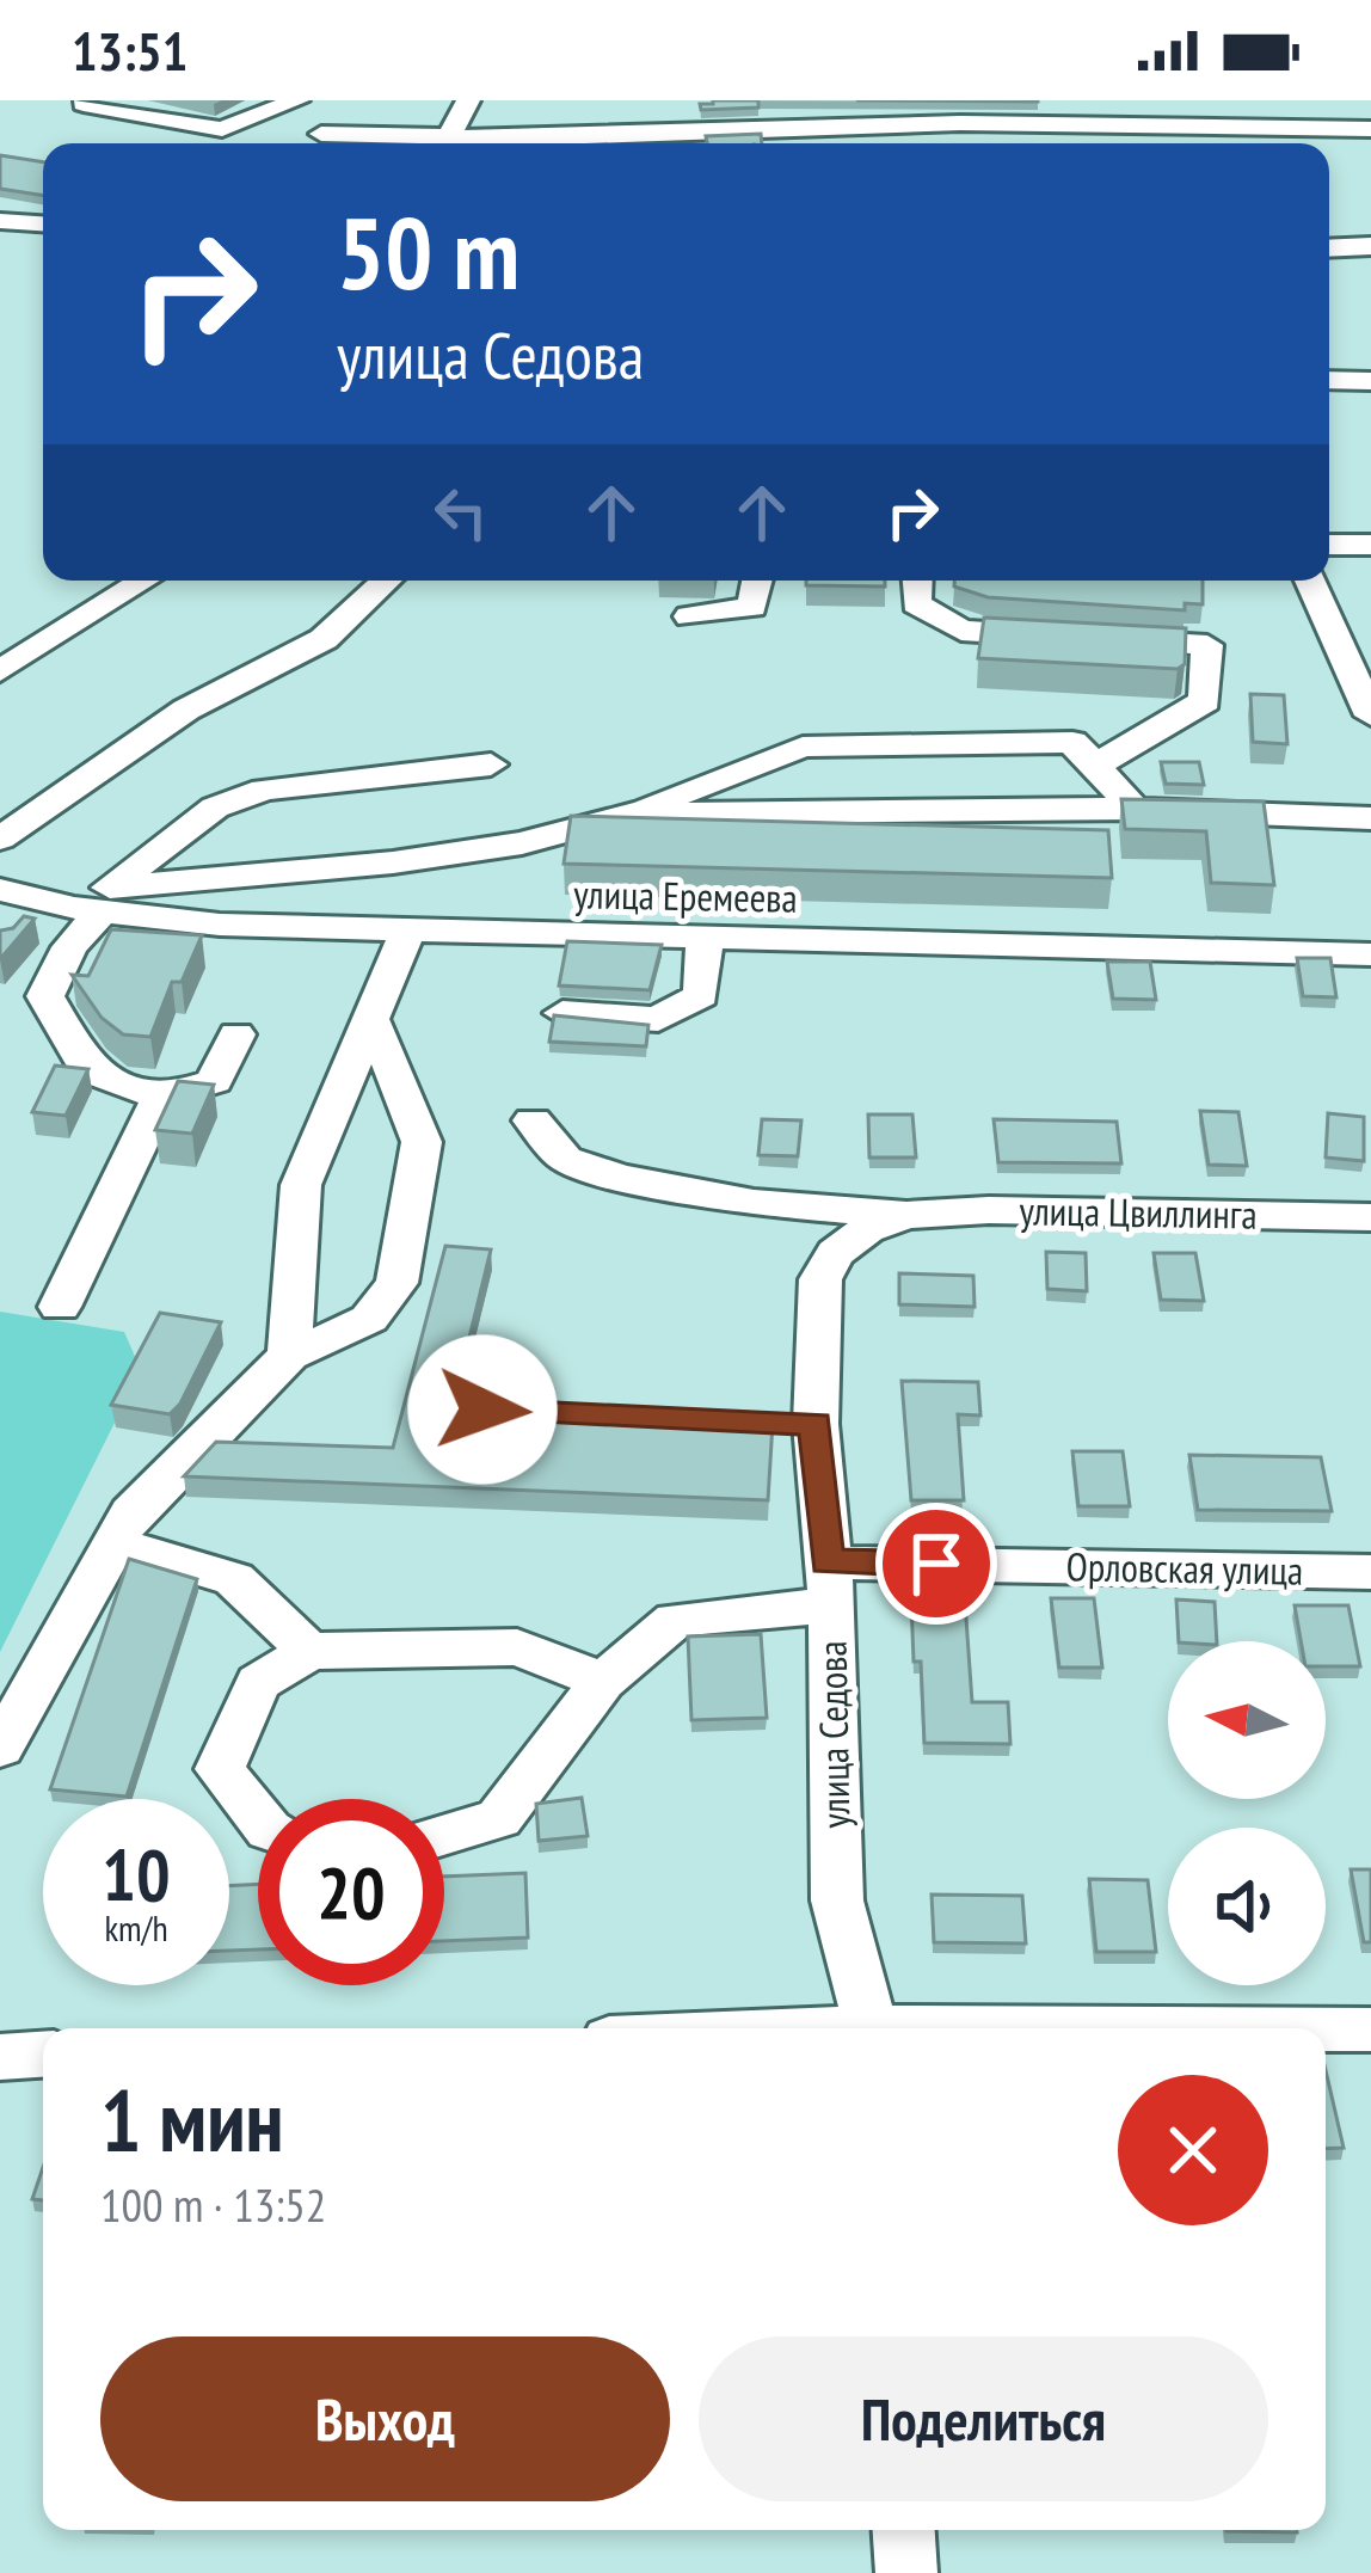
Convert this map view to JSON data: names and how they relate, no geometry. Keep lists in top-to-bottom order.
{
  "streets": {
    "street": [
      "улица Еремеева",
      "улица Цвиллинга",
      "Орловская улица",
      "улица Седова"
    ]
  },
  "crossings": [
    ["улица Цвиллинга", "улица Седова"],
    ["Орловская улица", "улица Седова"]
  ],
  "north": "left",
  "page": {
    "status": "13:51",
    "turn": ["50 m", "улица Седова"],
    "speed": "10 km/h",
    "limit": "20",
    "heading": ["1 мин", "100 m · 13:52"],
    "buttons": ["Выход", "Поделиться"]
  }
}
